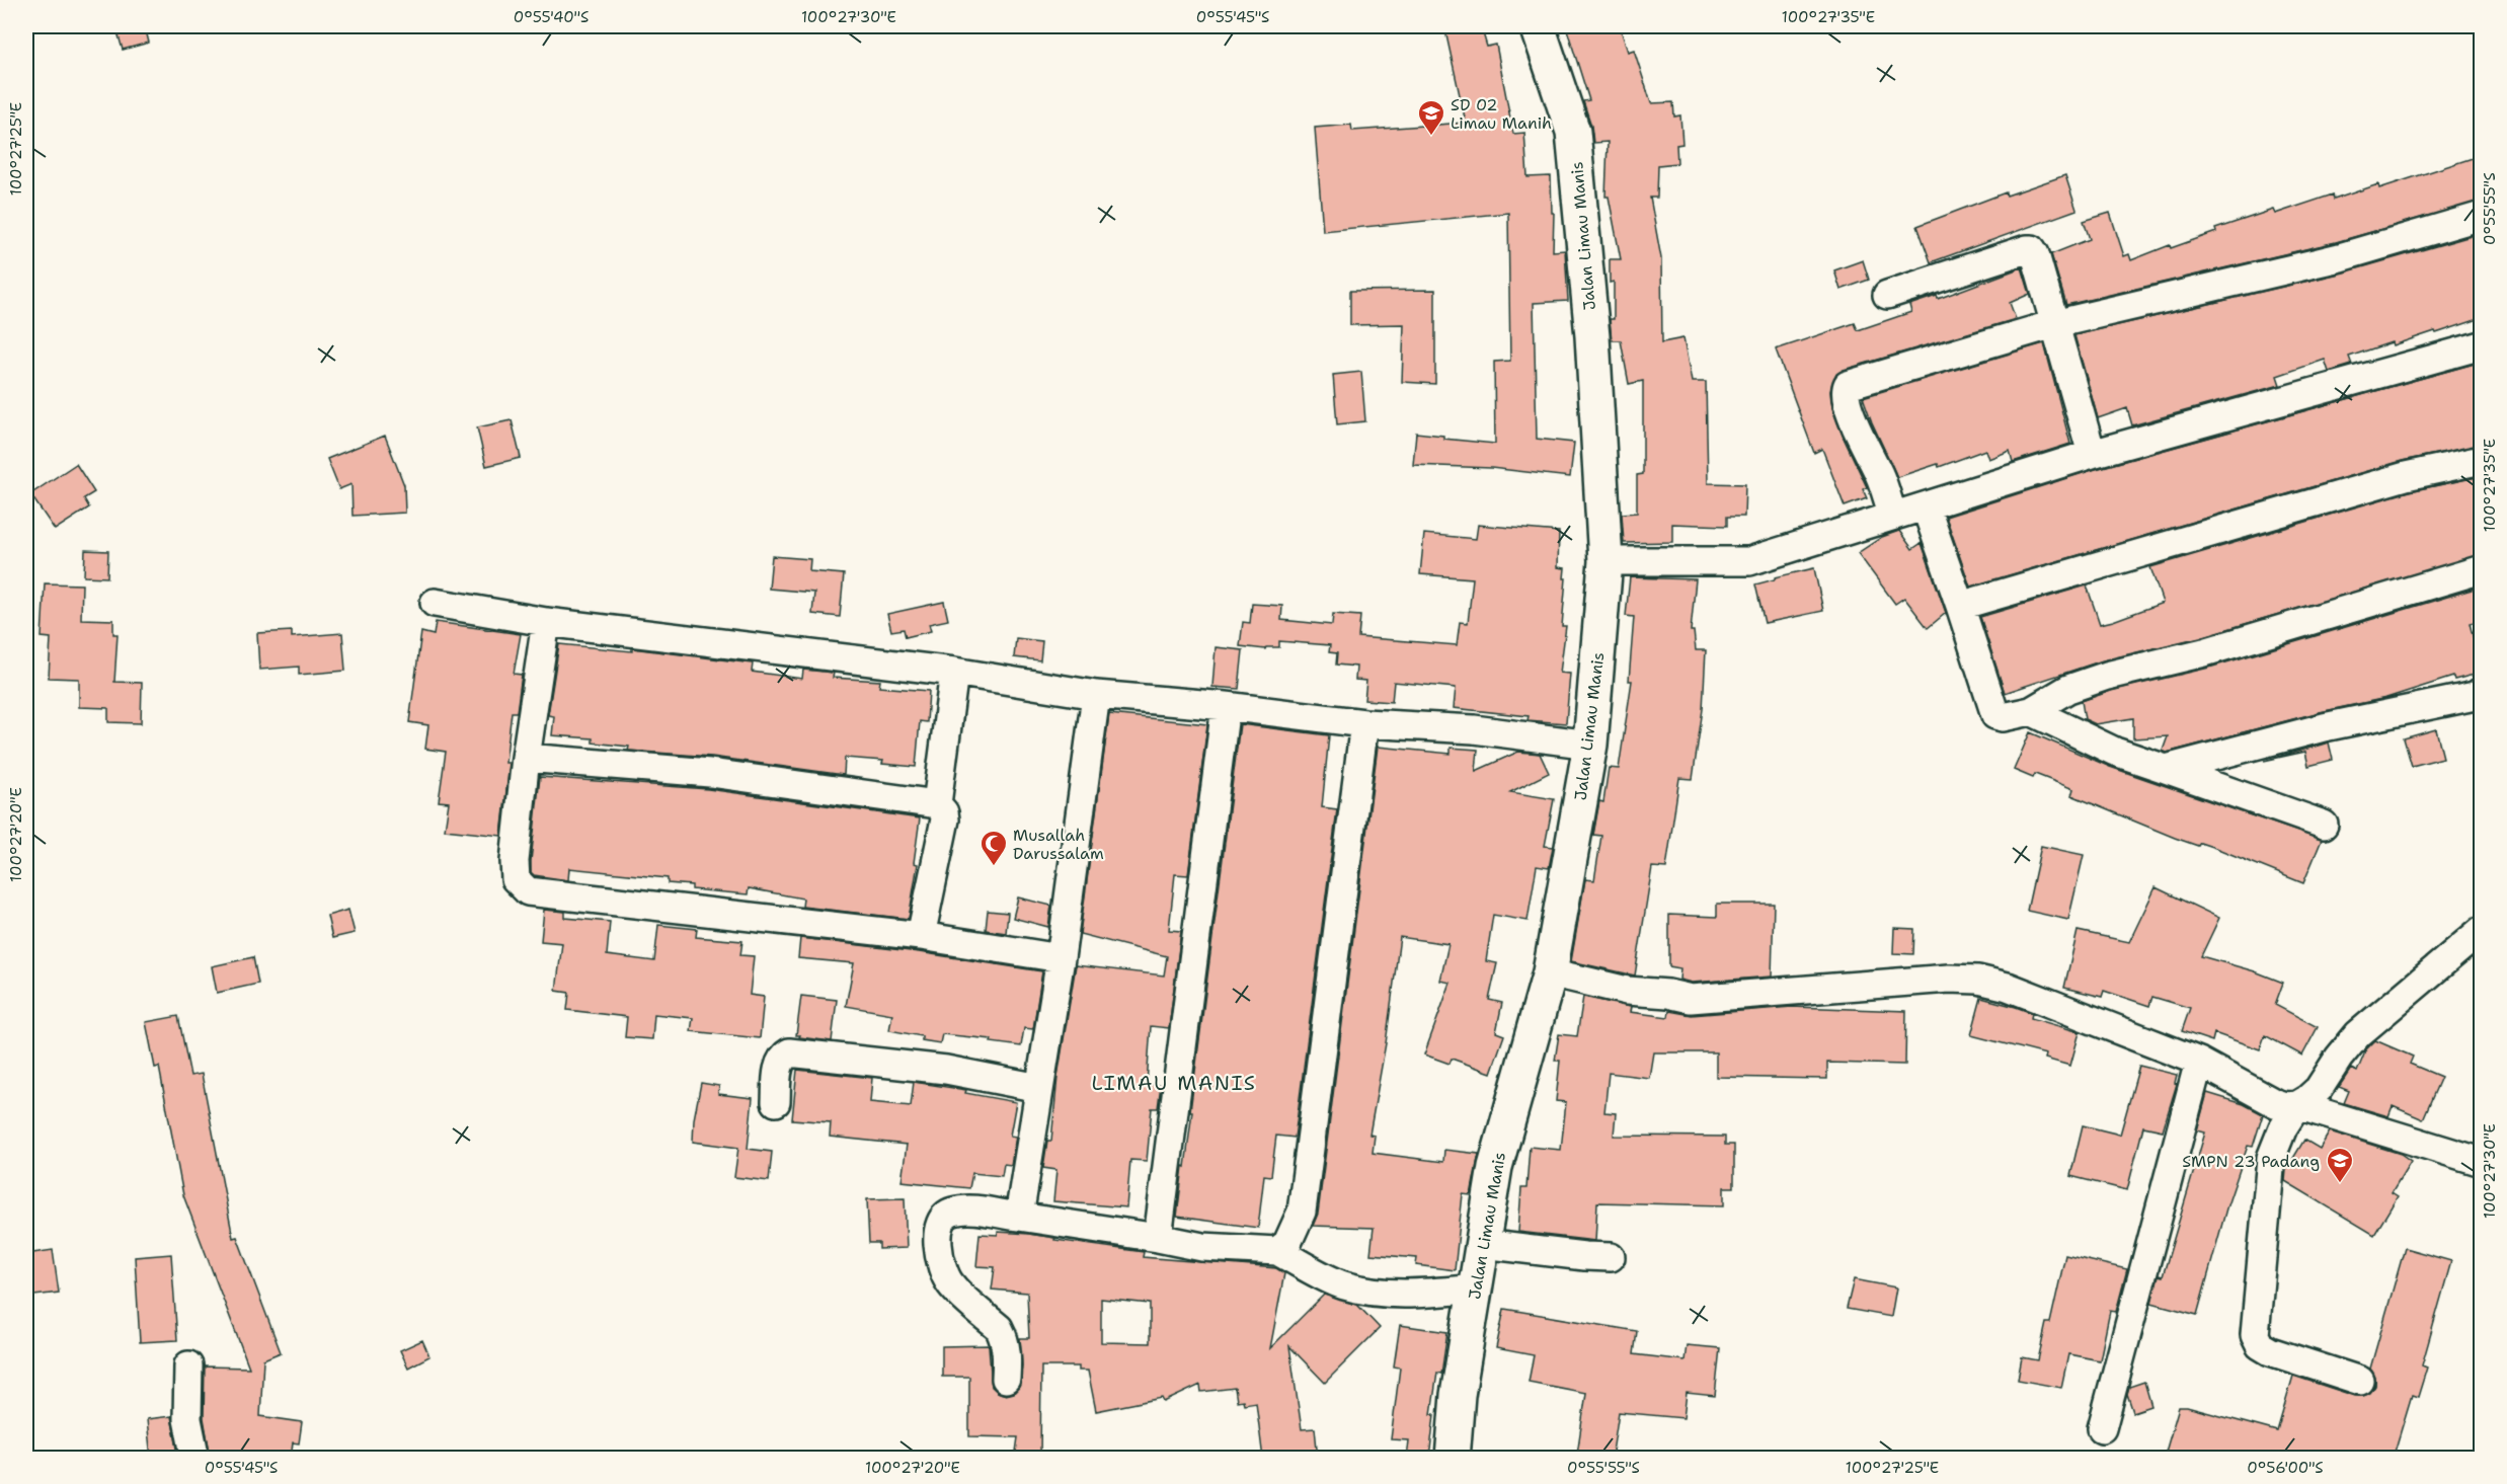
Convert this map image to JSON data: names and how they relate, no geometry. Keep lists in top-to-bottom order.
{
  "streets": {
    "street": ["Jalan Limau Manis"]
  },
  "districts": ["LIMAU MANIS"],
  "places": {
    "school or university": ["SD 02 Limau Manih", "SMPN 23 Padang"],
    "mosque": ["Musallah Darussalam"]
  },
  "coordinates": [
    "0°55'40\"S",
    "100°27'30\"E",
    "0°55'45\"S",
    "100°27'35\"E",
    "100°27'25\"E",
    "0°55'55\"S",
    "100°27'20\"E",
    "0°56'00\"S"
  ]
}
